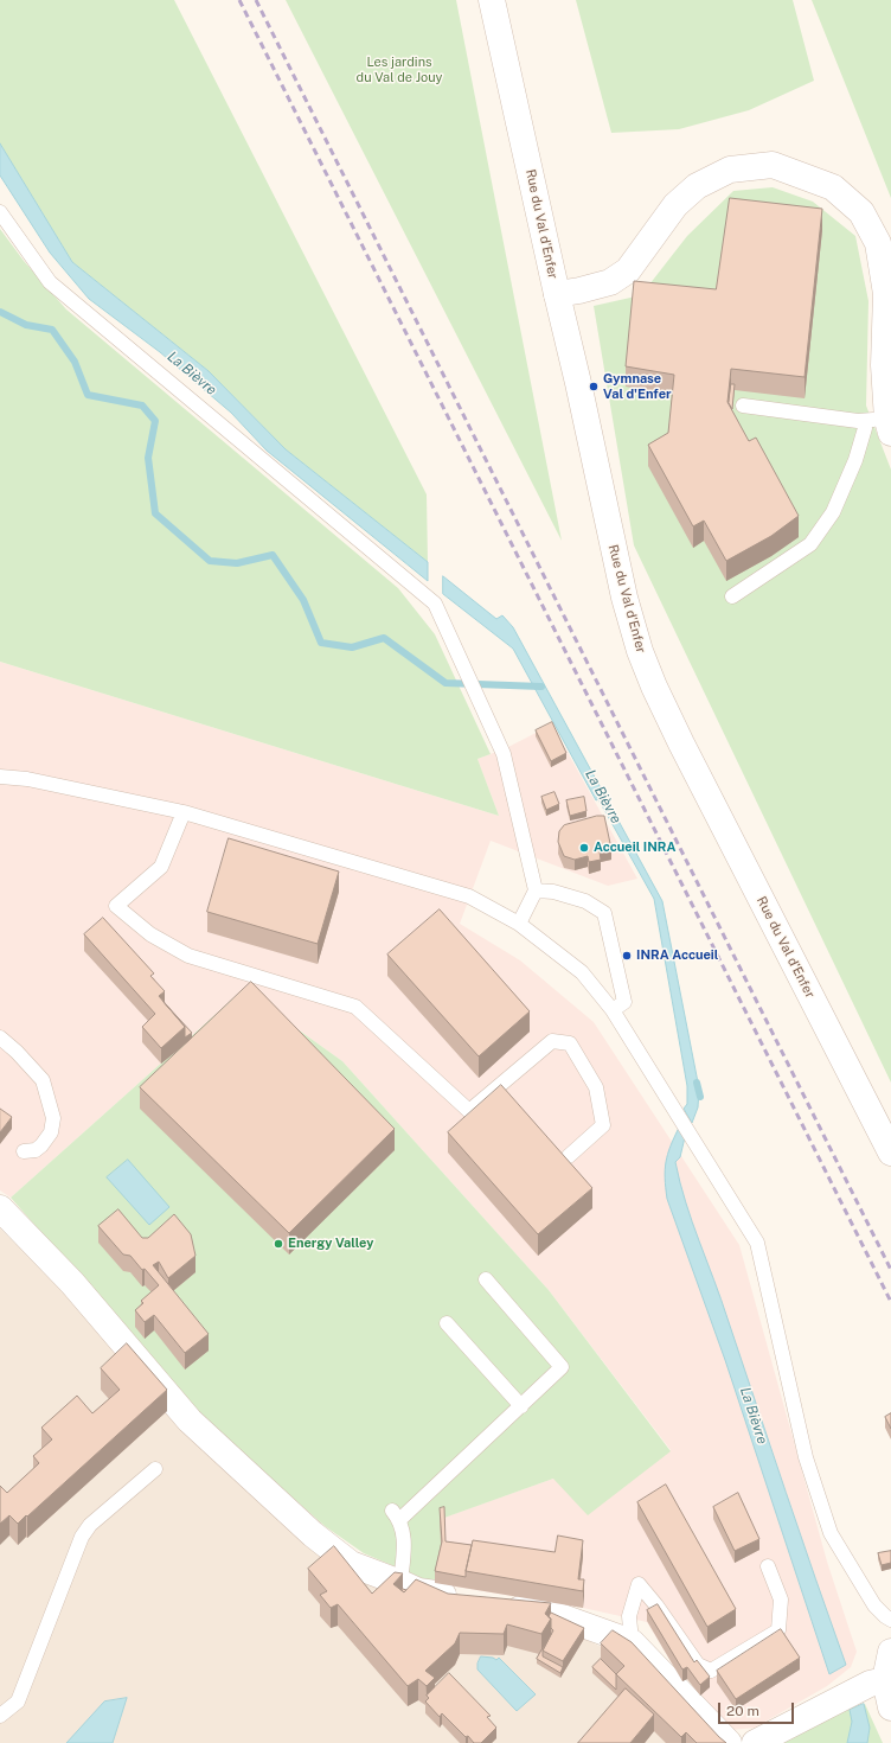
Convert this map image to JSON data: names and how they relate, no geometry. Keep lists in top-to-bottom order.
{
  "streets": {
    "street": ["Rue du Val d'Enfer"]
  },
  "water": ["La Bièvre"],
  "parks": ["Les jardins du Val de Jouy"],
  "places": [
    "Gymnase Val d'Enfer",
    "Accueil INRA",
    "INRA Accueil",
    "Energy Valley"
  ],
  "scale_bar": "20 m"
}
